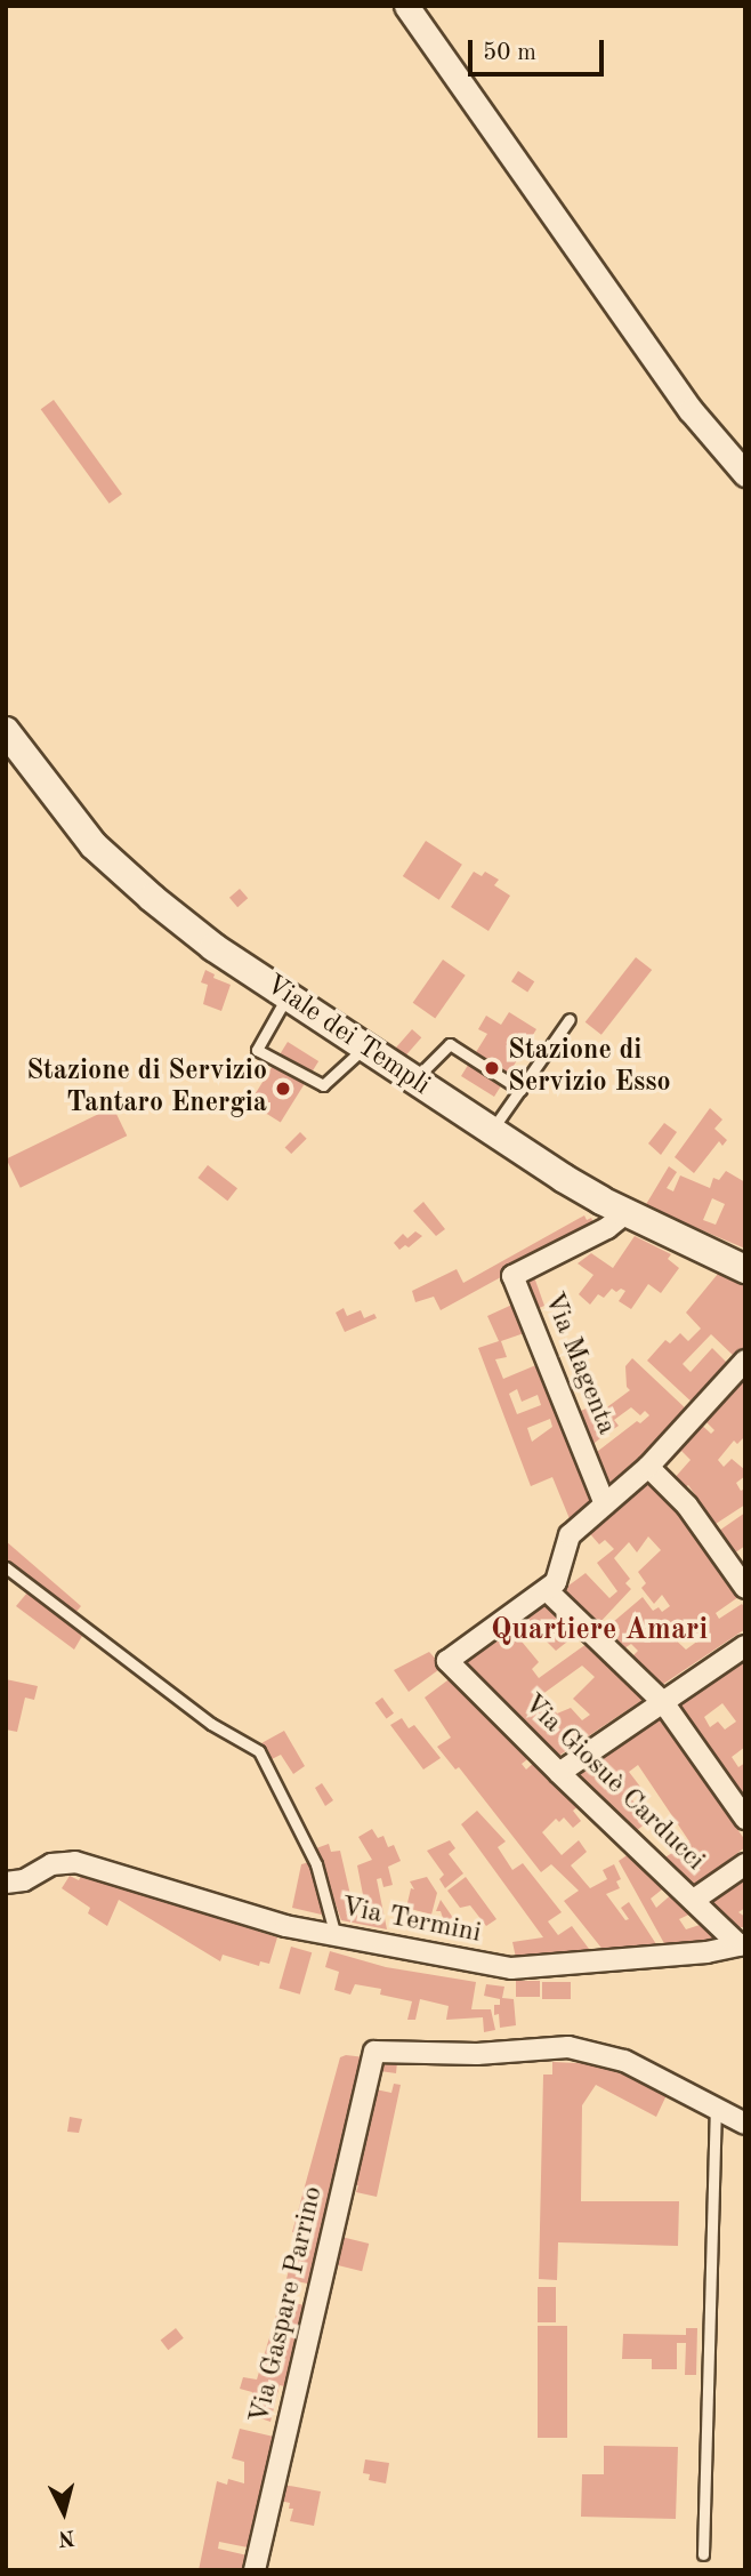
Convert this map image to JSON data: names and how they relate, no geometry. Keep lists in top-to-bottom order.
{
  "streets": {
    "main road": ["Viale dei Templi"],
    "street": [
      "Via Magenta",
      "Via Giosuè Carducci",
      "Via Termini",
      "Via Gaspare Parrino"
    ]
  },
  "crossings": [
    ["Viale dei Templi", "Via Magenta"],
    ["Via Giosuè Carducci", "Via Termini"]
  ],
  "districts": ["Quartiere Amari"],
  "places": ["Stazione di Servizio Esso", "Stazione di Servizio Tantaro Energia"],
  "scale_bar": "50 m",
  "north": "bottom"
}
